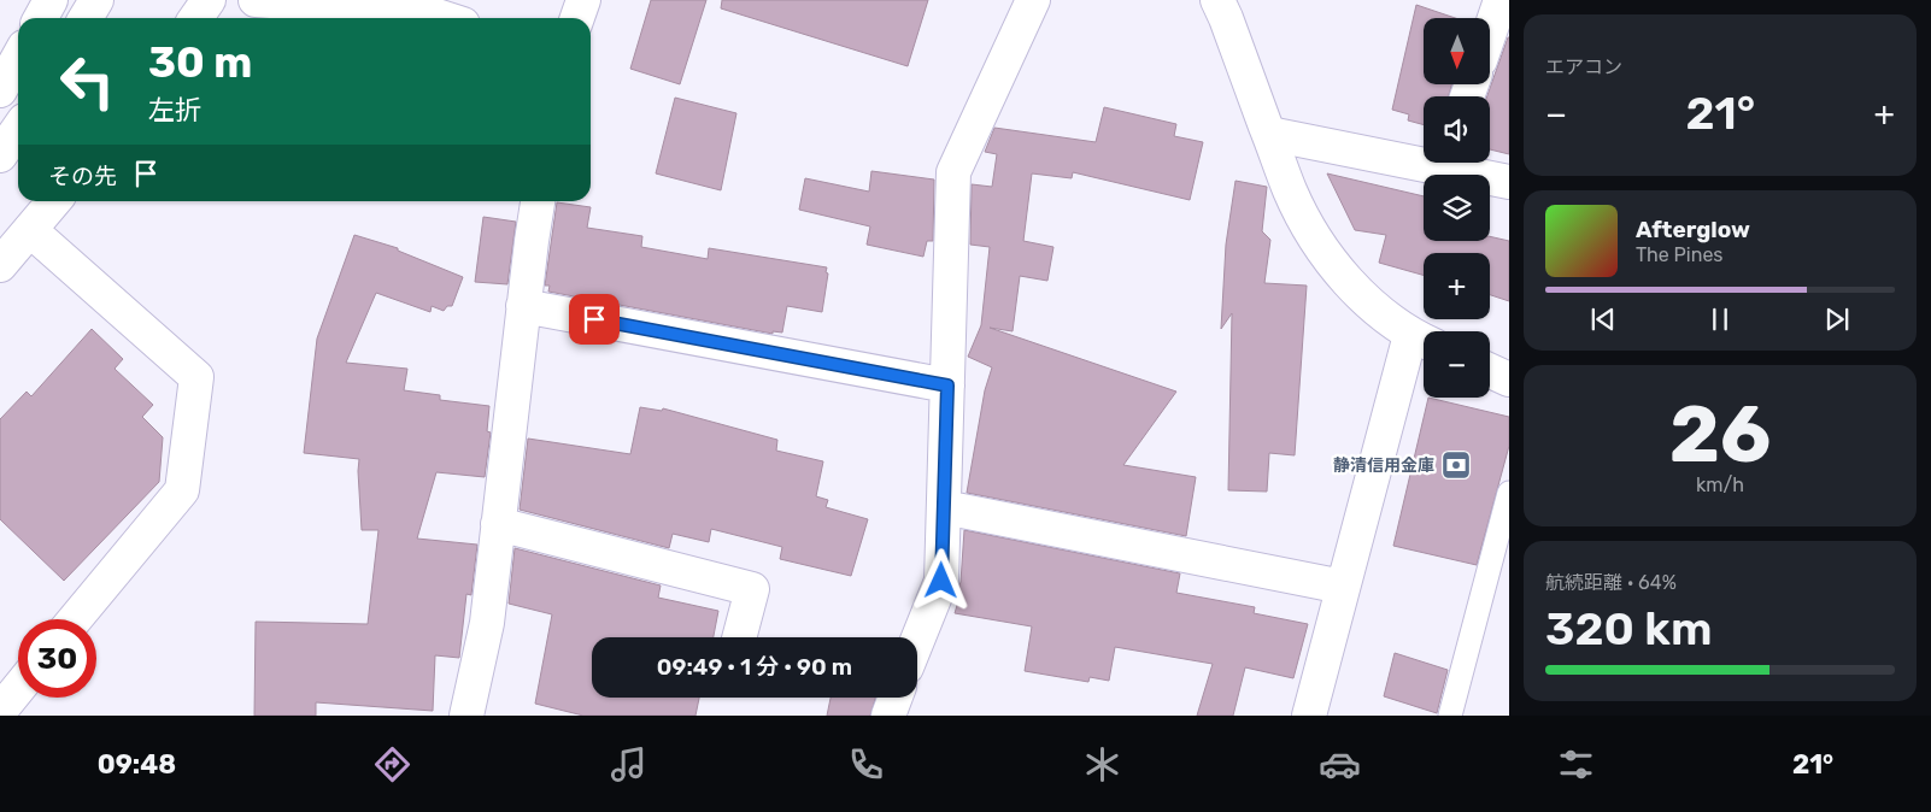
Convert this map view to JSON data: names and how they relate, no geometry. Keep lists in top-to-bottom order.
{
  "places": {
    "bank": ["静清信用金庫"]
  },
  "north": "bottom",
  "page": {
    "tile": [
      "エアコン",
      ["26", "km/h"],
      ["航続距離 · 64%", "320 km"]
    ],
    "map_buttons": ["+", "−"],
    "turn": ["30 m", "左折"],
    "heat": ["−", "21°", "+"],
    "then": "その先",
    "song": ["Afterglow", "The Pines"],
    "limit": "30",
    "trip": "09:49 · 1 分 · 90 m",
    "tabs": ["09:48", "21°"]
  }
}
